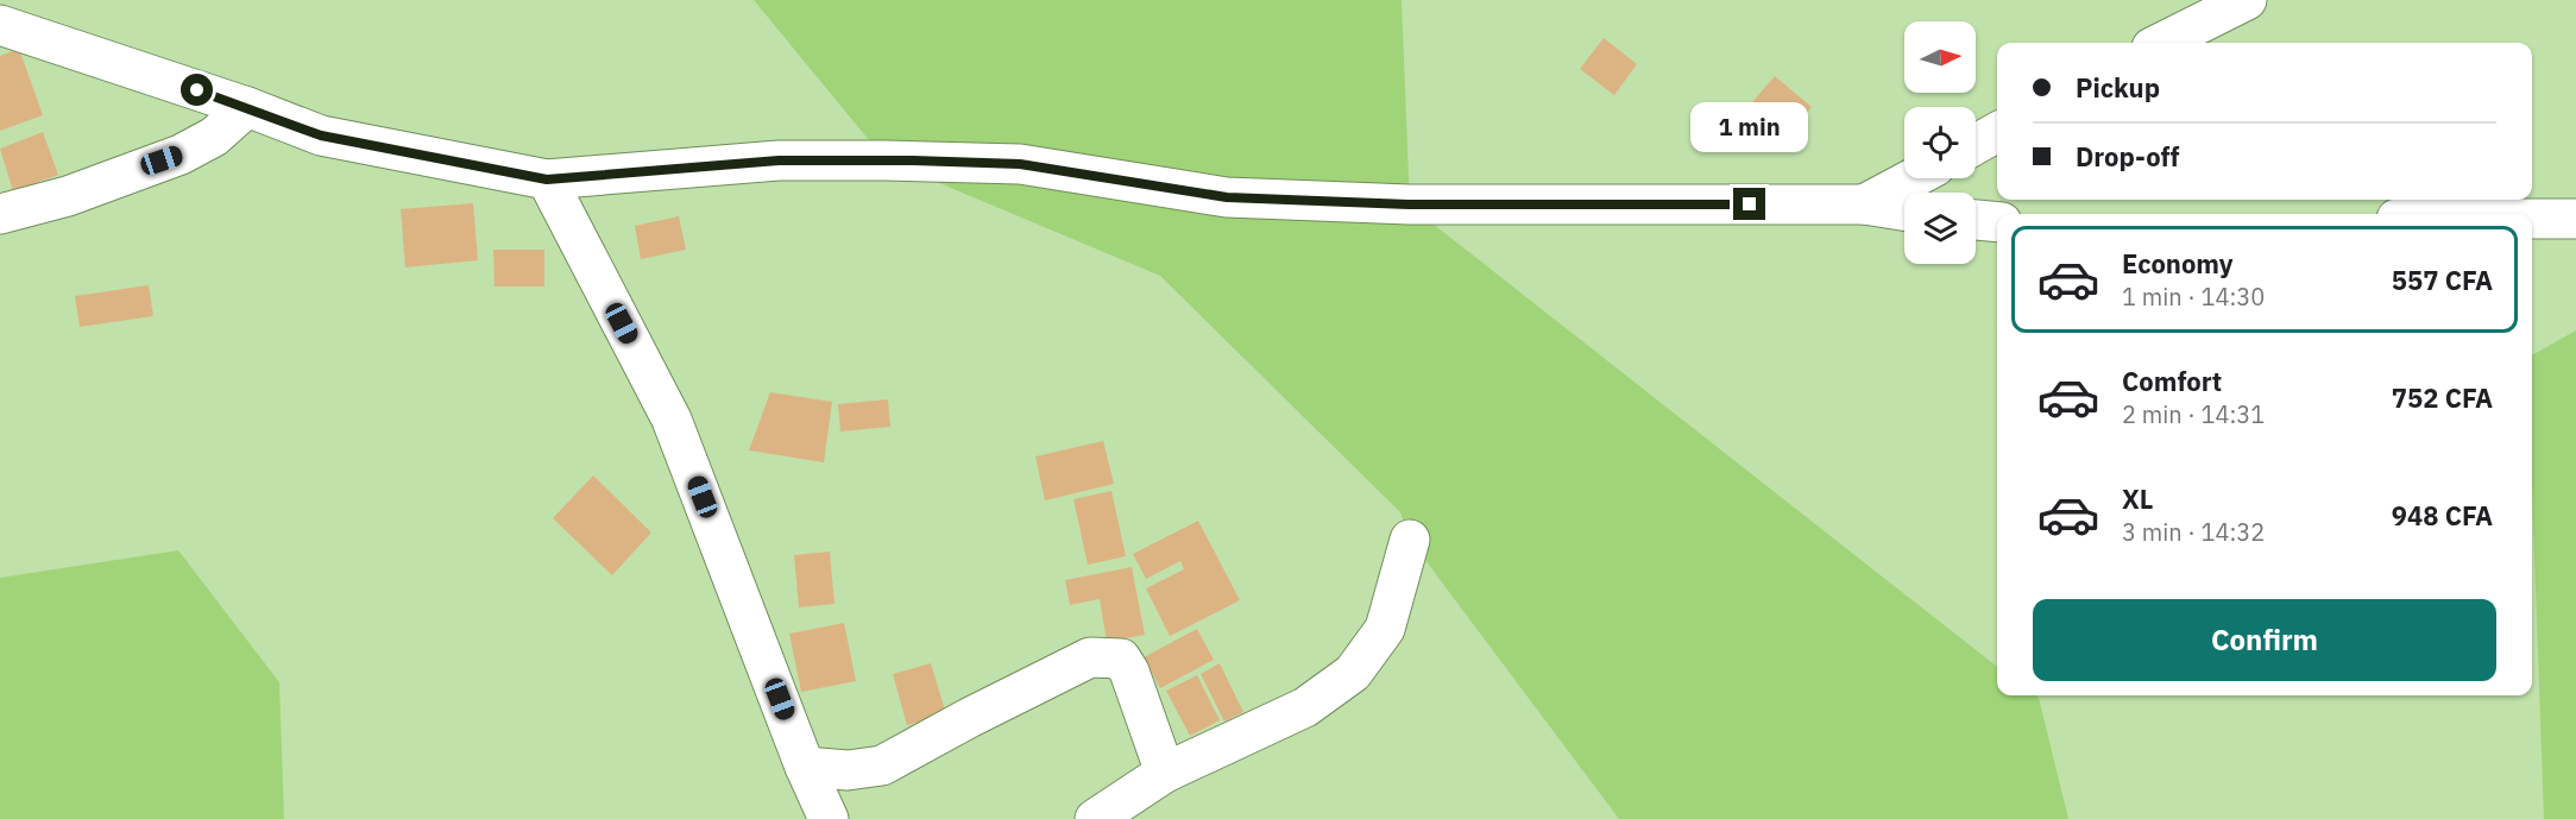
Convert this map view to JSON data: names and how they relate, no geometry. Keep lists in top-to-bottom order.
{
  "north": "right",
  "page": {
    "banner": ["Pickup", "Drop-off"],
    "bubble": "1 min",
    "list": [
      {
        "name": "Economy",
        "note": "1 min · 14:30",
        "value": "557 CFA"
      },
      {
        "name": "Comfort",
        "note": "2 min · 14:31",
        "value": "752 CFA"
      },
      {
        "name": "XL",
        "note": "3 min · 14:32",
        "value": "948 CFA"
      }
    ],
    "buttons": "Confirm"
  }
}
